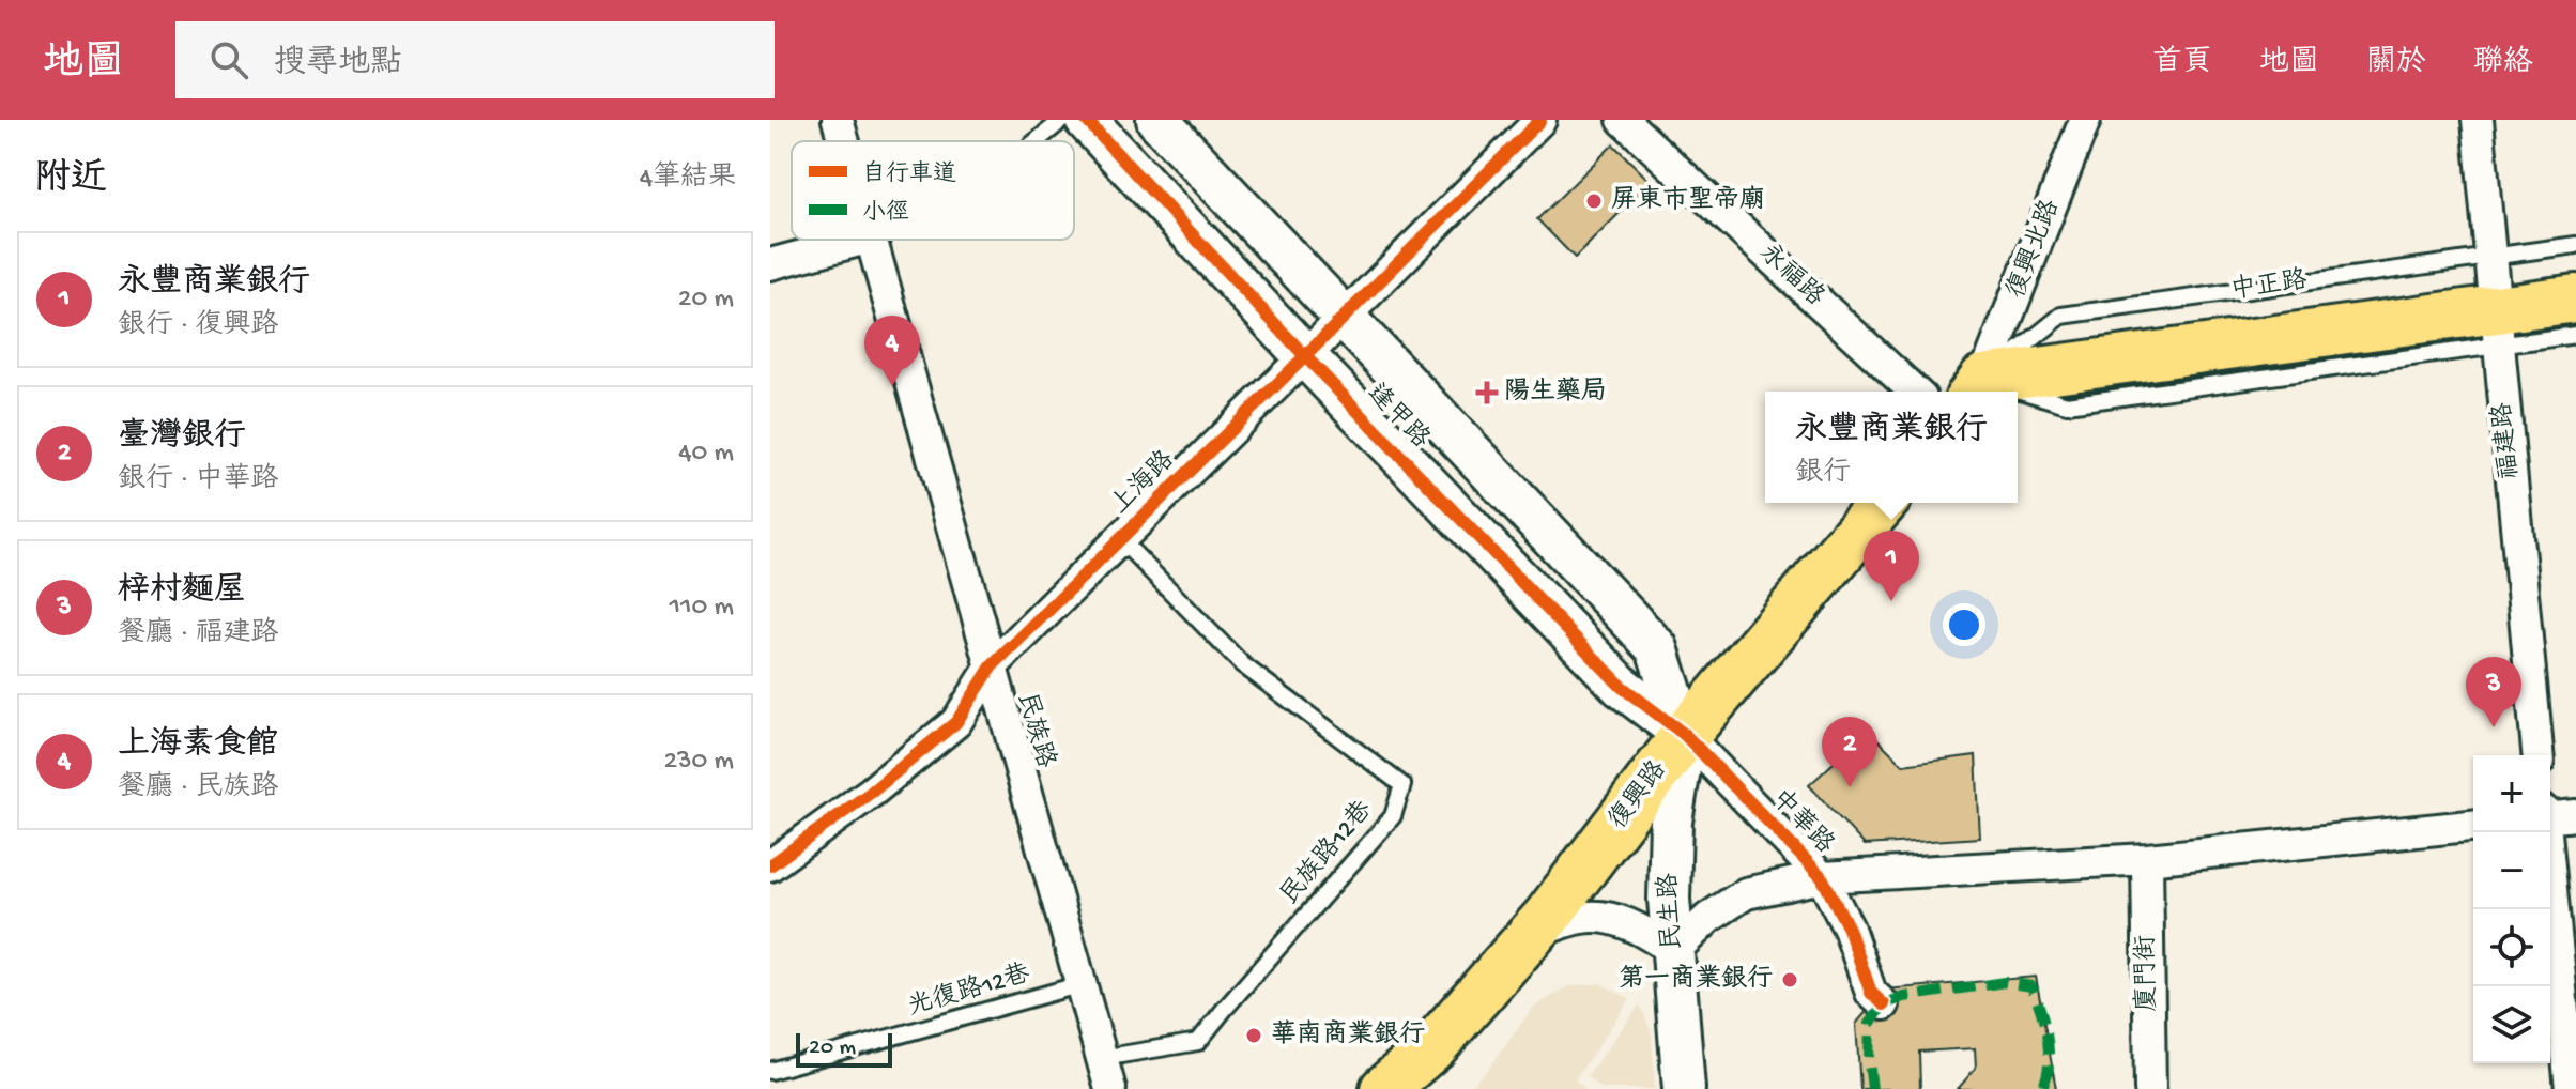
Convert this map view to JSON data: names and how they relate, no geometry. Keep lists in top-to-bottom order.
{
  "streets": {
    "main road": ["中正路", "復興路"],
    "street": [
      "復興北路",
      "永福路",
      "逢甲路",
      "福建路",
      "上海路",
      "民族路",
      "中華路",
      "民生路",
      "廈門街"
    ],
    "lane": ["民族路12巷", "光復路12巷"]
  },
  "crossings": [
    ["復興北路", "中正路"],
    ["中正路", "福建路"],
    ["逢甲路", "上海路"],
    ["逢甲路", "復興路"],
    ["逢甲路", "中華路"],
    ["逢甲路", "民生路"],
    ["上海路", "民族路"],
    ["上海路", "民族路12巷"],
    ["民族路", "民族路12巷"],
    ["民族路", "光復路12巷"],
    ["復興路", "中華路"],
    ["復興路", "民生路"],
    ["中華路", "民生路"],
    ["中華路", "廈門街"]
  ],
  "places": {
    "other": ["屏東市聖帝廟", "第一商業銀行", "華南商業銀行"],
    "health": ["陽生藥局"]
  },
  "legend": ["自行車道", "小徑"],
  "scale_bar": "20 m",
  "page": {
    "header": "地圖",
    "search": "搜尋地點",
    "nav": [
      "首頁",
      "地圖",
      "關於",
      "聯絡"
    ],
    "heading": ["附近", "4筆結果"],
    "list": [
      {
        "mark": "1",
        "name": "永豐商業銀行",
        "note": "銀行 · 復興路",
        "value": "20 m"
      },
      {
        "mark": "2",
        "name": "臺灣銀行",
        "note": "銀行 · 中華路",
        "value": "40 m"
      },
      {
        "mark": "3",
        "name": "梓村麵屋",
        "note": "餐廳 · 福建路",
        "value": "110 m"
      },
      {
        "mark": "4",
        "name": "上海素食館",
        "note": "餐廳 · 民族路",
        "value": "230 m"
      }
    ],
    "pins": [
      "4",
      "1",
      "3",
      "2"
    ],
    "popup": ["永豐商業銀行", "銀行"],
    "map_buttons": ["+", "−"],
    "scale": "20 m"
  }
}
